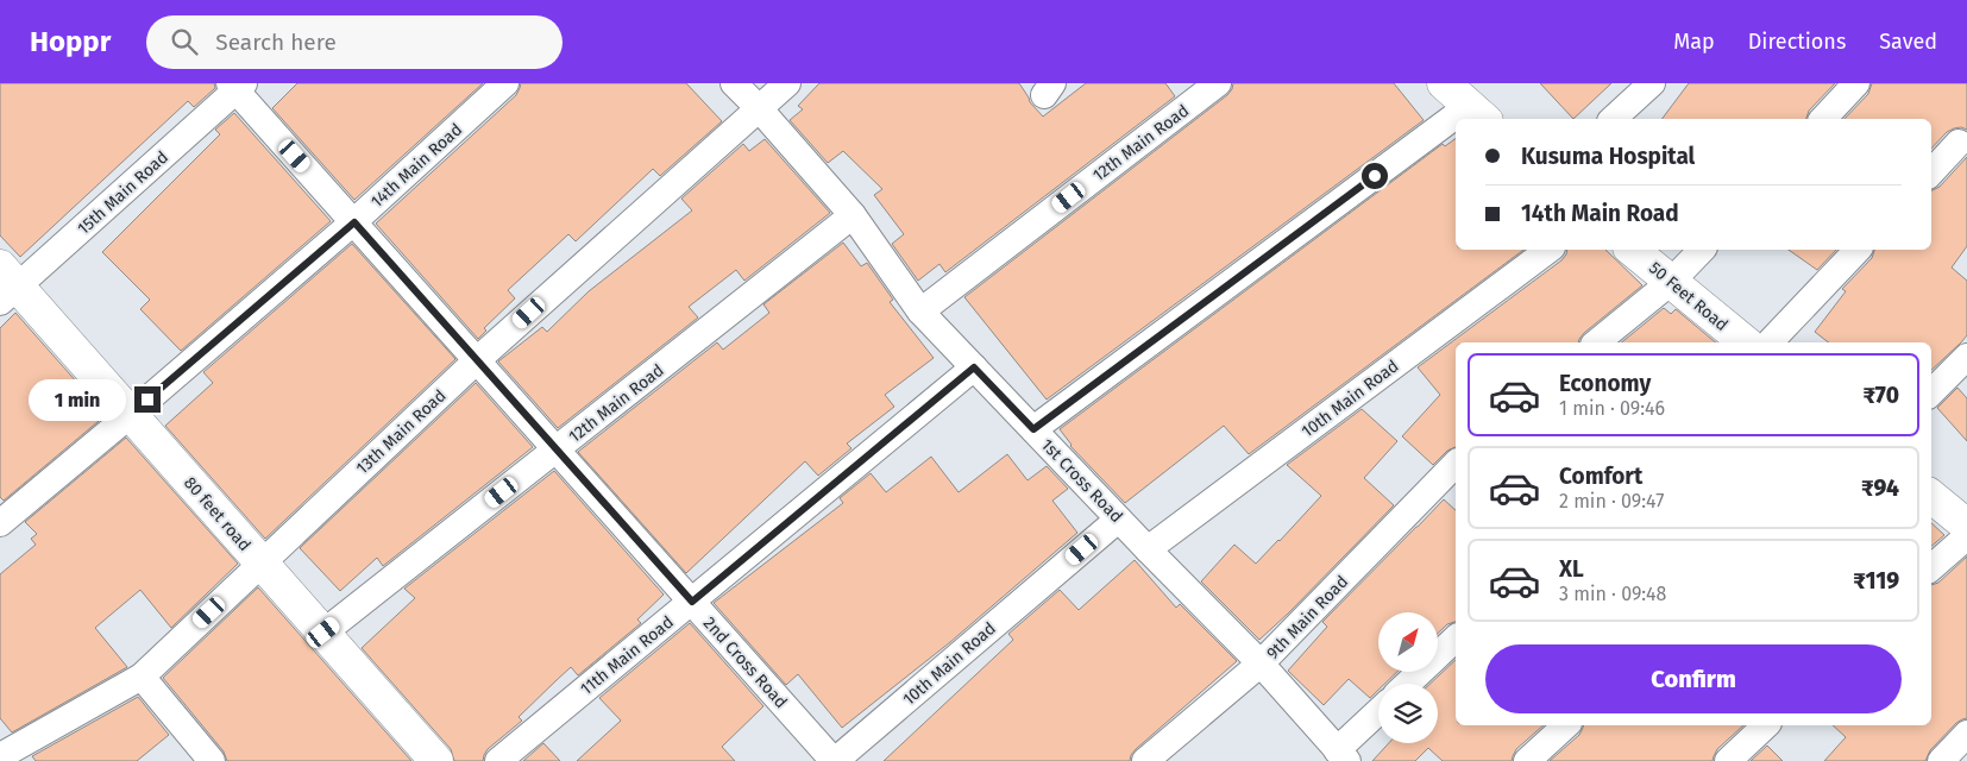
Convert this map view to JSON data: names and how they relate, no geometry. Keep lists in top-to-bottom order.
{
  "streets": {
    "street": [
      "12th Main Road",
      "14th Main Road",
      "15th Main Road",
      "50 Feet Road",
      "10th Main Road",
      "13th Main Road",
      "1st Cross Road",
      "80 feet road",
      "9th Main Road",
      "11th Main Road",
      "2nd Cross Road"
    ]
  },
  "crossings": [
    ["12th Main Road", "1st Cross Road"],
    ["12th Main Road", "80 feet road"],
    ["12th Main Road", "2nd Cross Road"],
    ["14th Main Road", "80 feet road"],
    ["14th Main Road", "2nd Cross Road"],
    ["15th Main Road", "80 feet road"],
    ["15th Main Road", "2nd Cross Road"],
    ["10th Main Road", "1st Cross Road"],
    ["10th Main Road", "2nd Cross Road"],
    ["13th Main Road", "1st Cross Road"],
    ["13th Main Road", "80 feet road"],
    ["13th Main Road", "2nd Cross Road"],
    ["1st Cross Road", "9th Main Road"],
    ["1st Cross Road", "11th Main Road"],
    ["11th Main Road", "2nd Cross Road"]
  ],
  "north": "top right",
  "page": {
    "header": "Hoppr",
    "search": "Search here",
    "nav": ["Map", "Directions", "Saved"],
    "banner": ["Kusuma Hospital", "14th Main Road"],
    "list": [
      {
        "name": "Economy",
        "note": "1 min · 09:46",
        "value": "₹70"
      },
      {
        "name": "Comfort",
        "note": "2 min · 09:47",
        "value": "₹94"
      },
      {
        "name": "XL",
        "note": "3 min · 09:48",
        "value": "₹119"
      }
    ],
    "bubble": "1 min",
    "buttons": "Confirm"
  }
}
